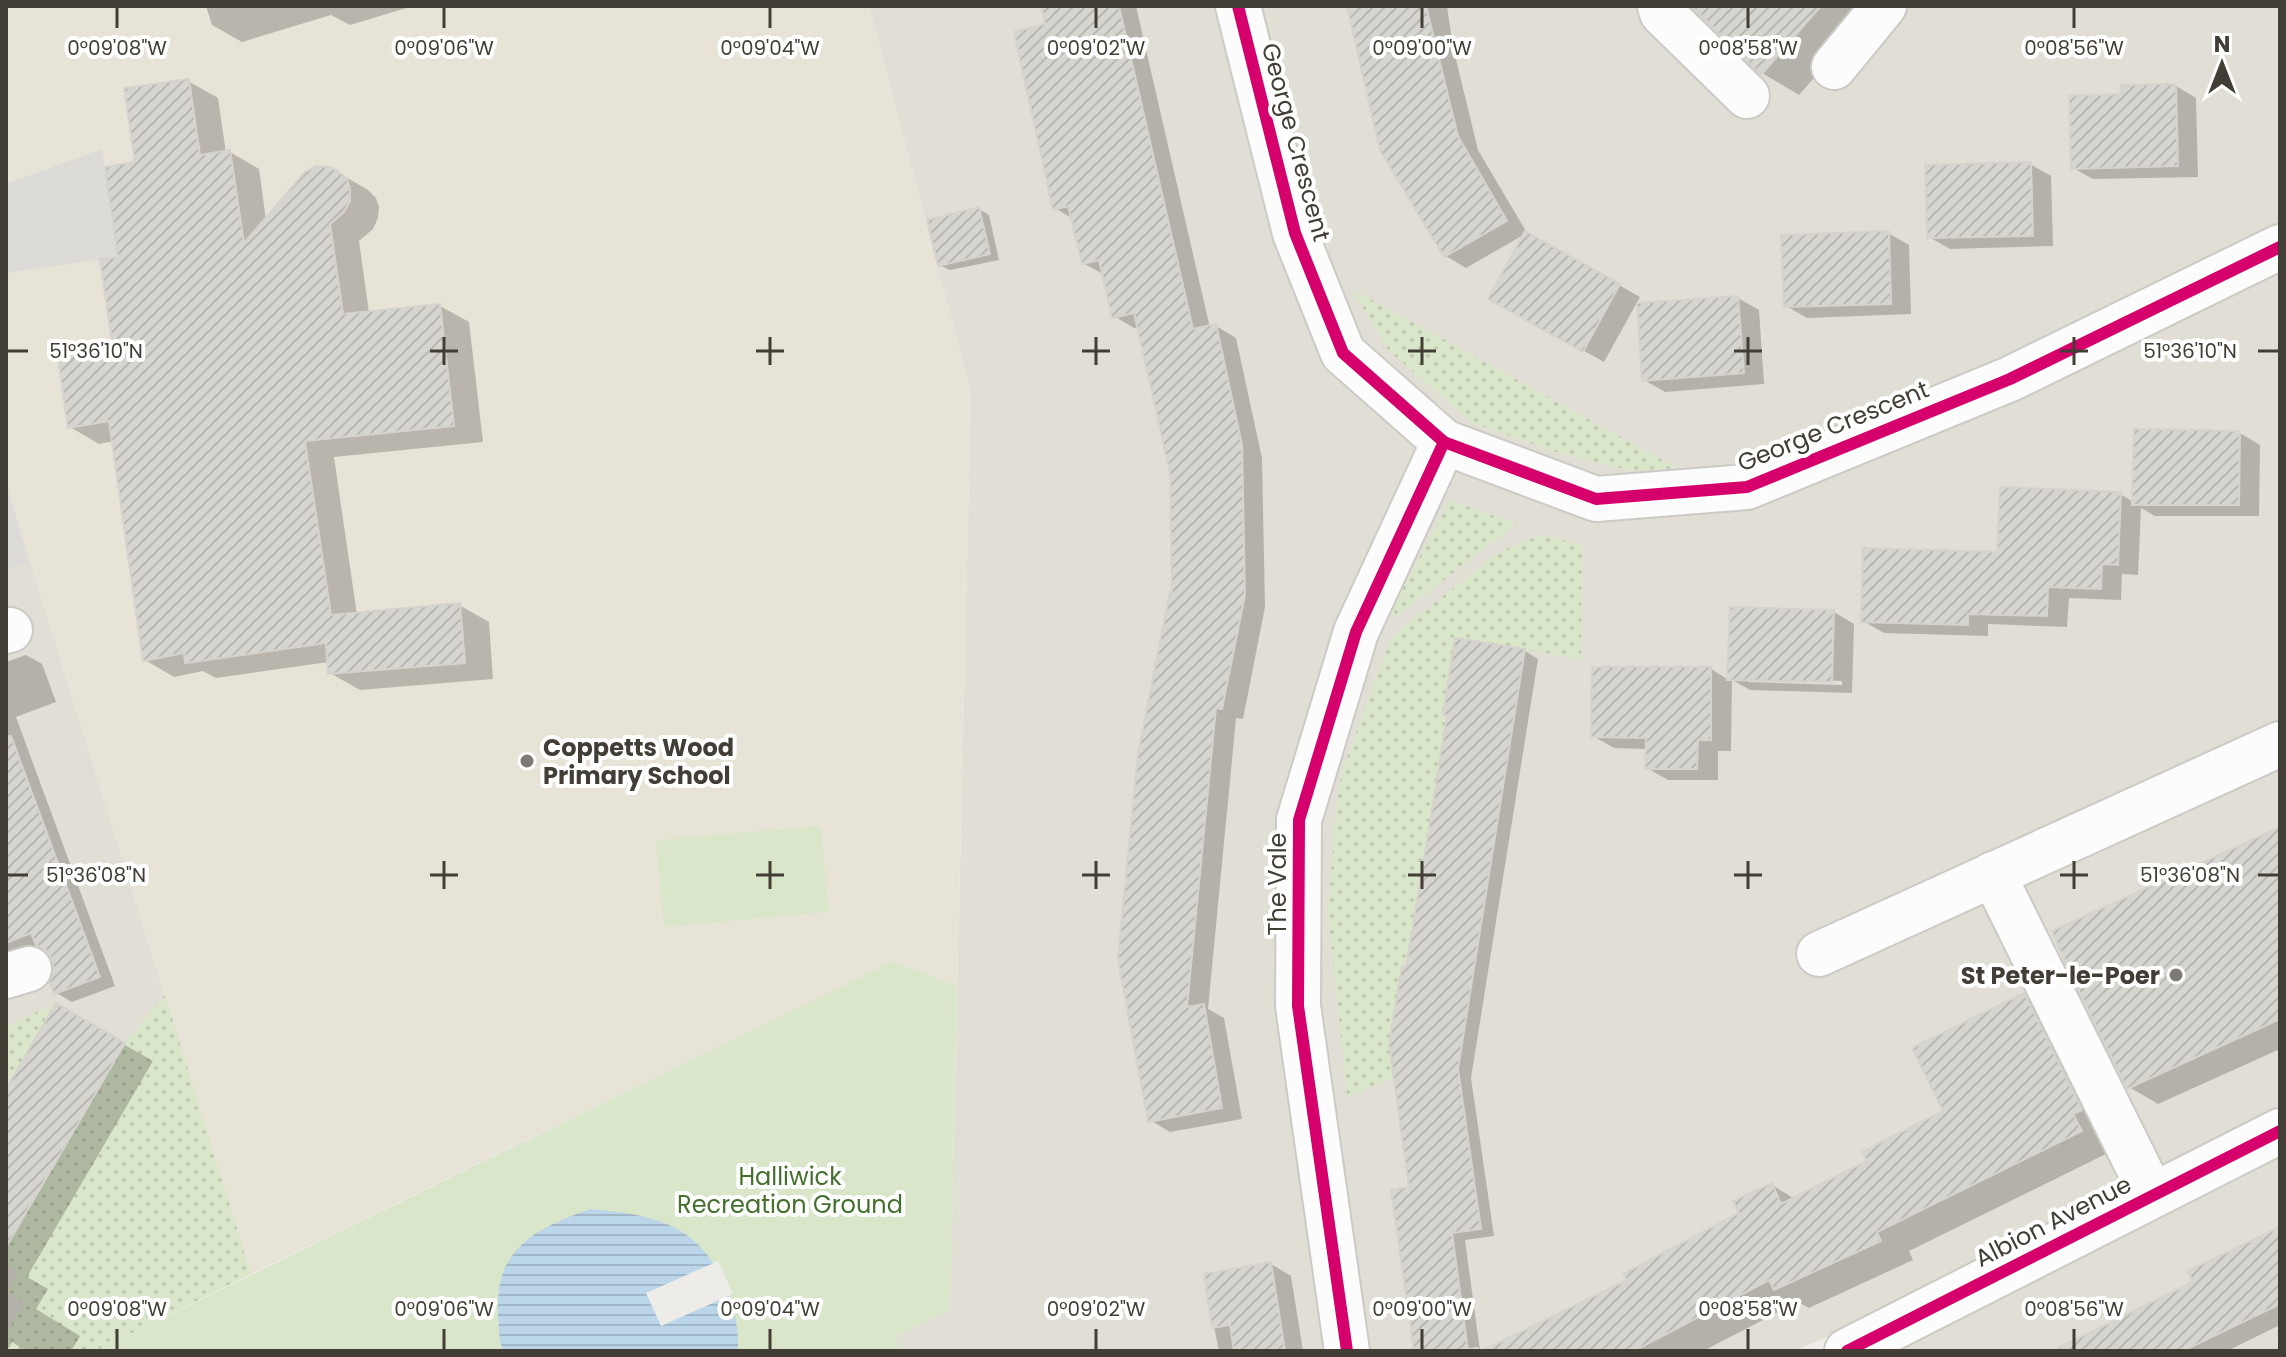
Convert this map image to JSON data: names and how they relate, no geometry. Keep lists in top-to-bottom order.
{
  "streets": {
    "street": ["George Crescent", "The Vale", "Albion Avenue"]
  },
  "crossings": [
    ["George Crescent", "The Vale"]
  ],
  "parks": ["Halliwick Recreation Ground"],
  "places": ["Coppetts Wood Primary School", "St Peter-le-Poer"],
  "north": "top",
  "coordinates": [
    "0°09'08\"W",
    "0°09'06\"W",
    "0°09'04\"W",
    "0°09'02\"W",
    "0°09'00\"W",
    "0°08'58\"W",
    "0°08'56\"W",
    "51°36'10\"N",
    "51°36'08\"N"
  ]
}
